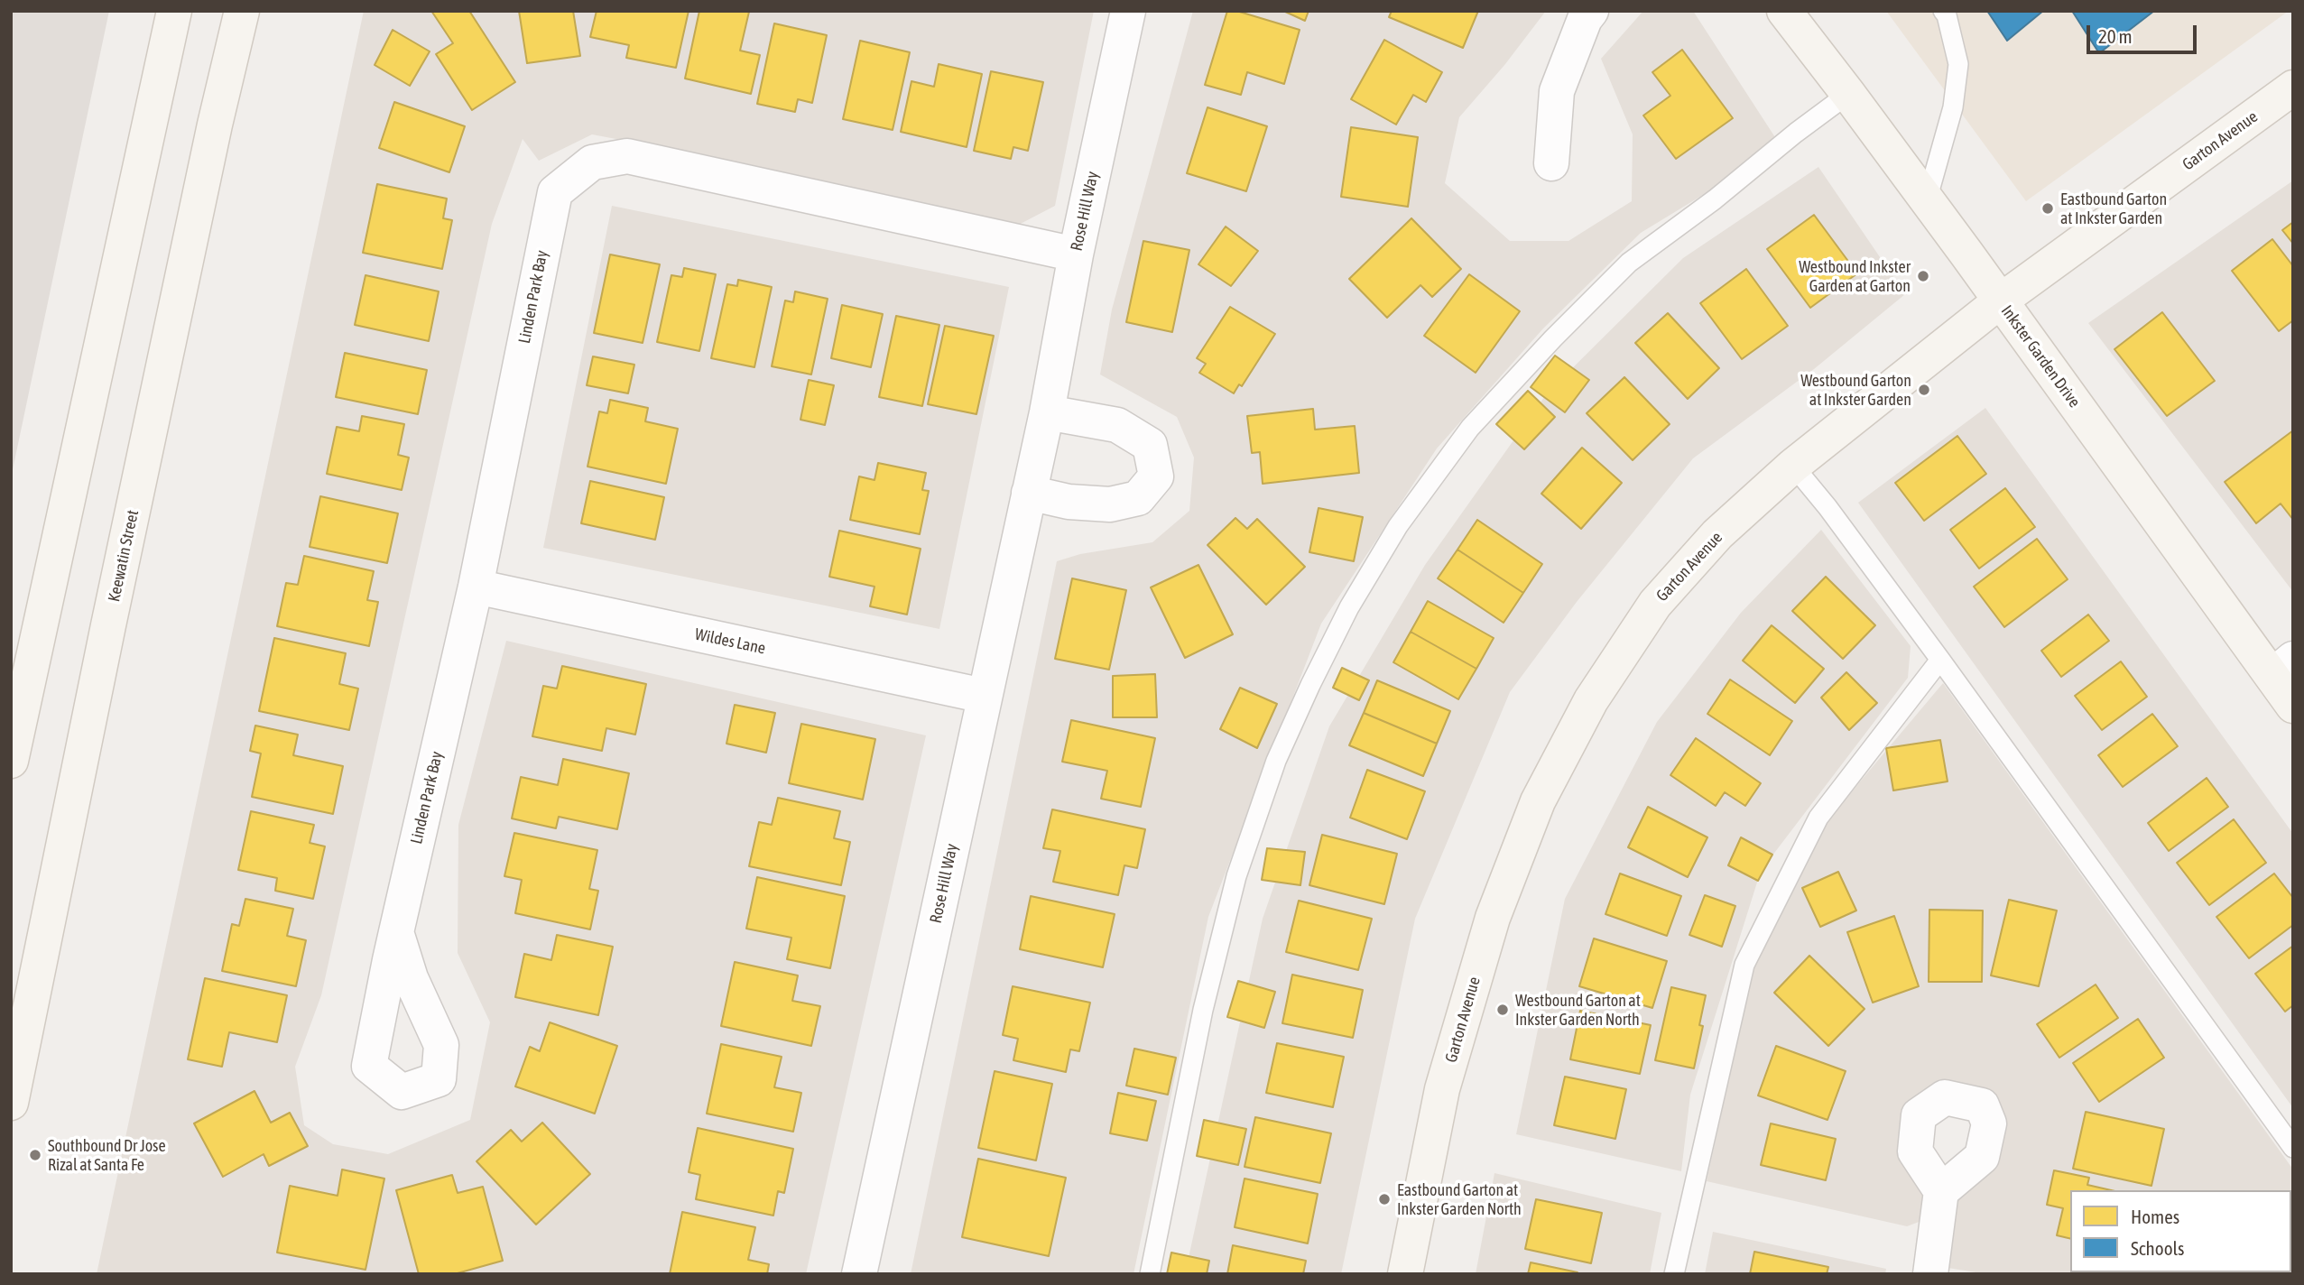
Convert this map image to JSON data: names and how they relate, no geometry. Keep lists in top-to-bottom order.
{
  "streets": {
    "street": [
      "Garton Avenue",
      "Rose Hill Way",
      "Linden Park Bay",
      "Inkster Garden Drive",
      "Keewatin Street",
      "Wildes Lane"
    ]
  },
  "crossings": [
    ["Garton Avenue", "Inkster Garden Drive"],
    ["Rose Hill Way", "Linden Park Bay"],
    ["Rose Hill Way", "Wildes Lane"],
    ["Linden Park Bay", "Wildes Lane"]
  ],
  "places": [
    "Eastbound Garton at Inkster Garden",
    "Westbound Inkster Garden at Garton",
    "Westbound Garton at Inkster Garden",
    "Westbound Garton at Inkster Garden North",
    "Southbound Dr Jose Rizal at Santa Fe",
    "Eastbound Garton at Inkster Garden North"
  ],
  "legend": ["Homes", "Schools"],
  "scale_bar": "20 m"
}
